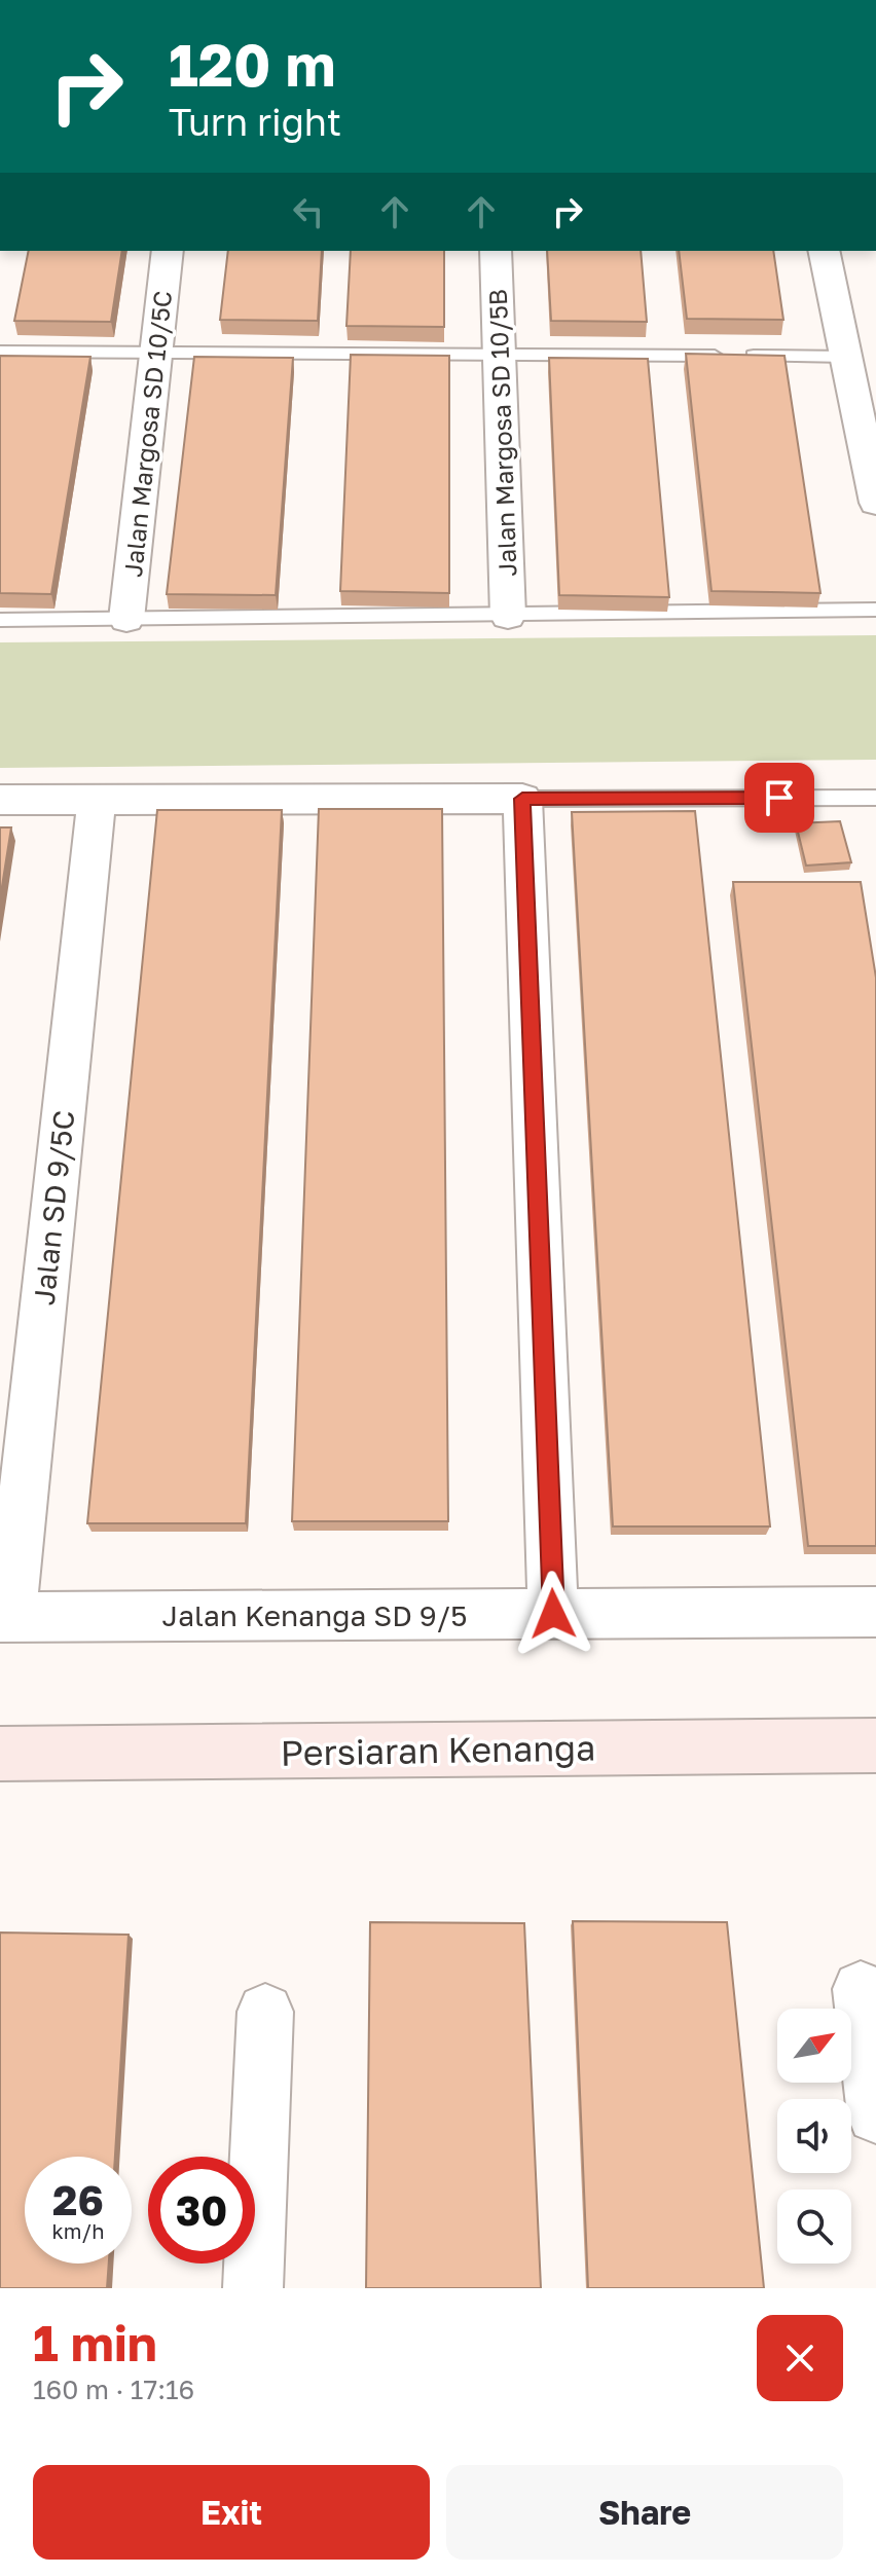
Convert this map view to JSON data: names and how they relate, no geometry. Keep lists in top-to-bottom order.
{
  "streets": {
    "street": [
      "Jalan Margosa SD 10/5B",
      "Jalan Margosa SD 10/5C",
      "Jalan SD 9/5C",
      "Jalan Kenanga SD 9/5",
      "Persiaran Kenanga"
    ]
  },
  "crossings": [
    ["Jalan SD 9/5C", "Jalan Kenanga SD 9/5"]
  ],
  "north": "top right",
  "page": {
    "turn": ["120 m", "Turn right"],
    "speed": "26 km/h",
    "limit": "30",
    "heading": ["1 min", "160 m · 17:16"],
    "buttons": ["Exit", "Share"]
  }
}
